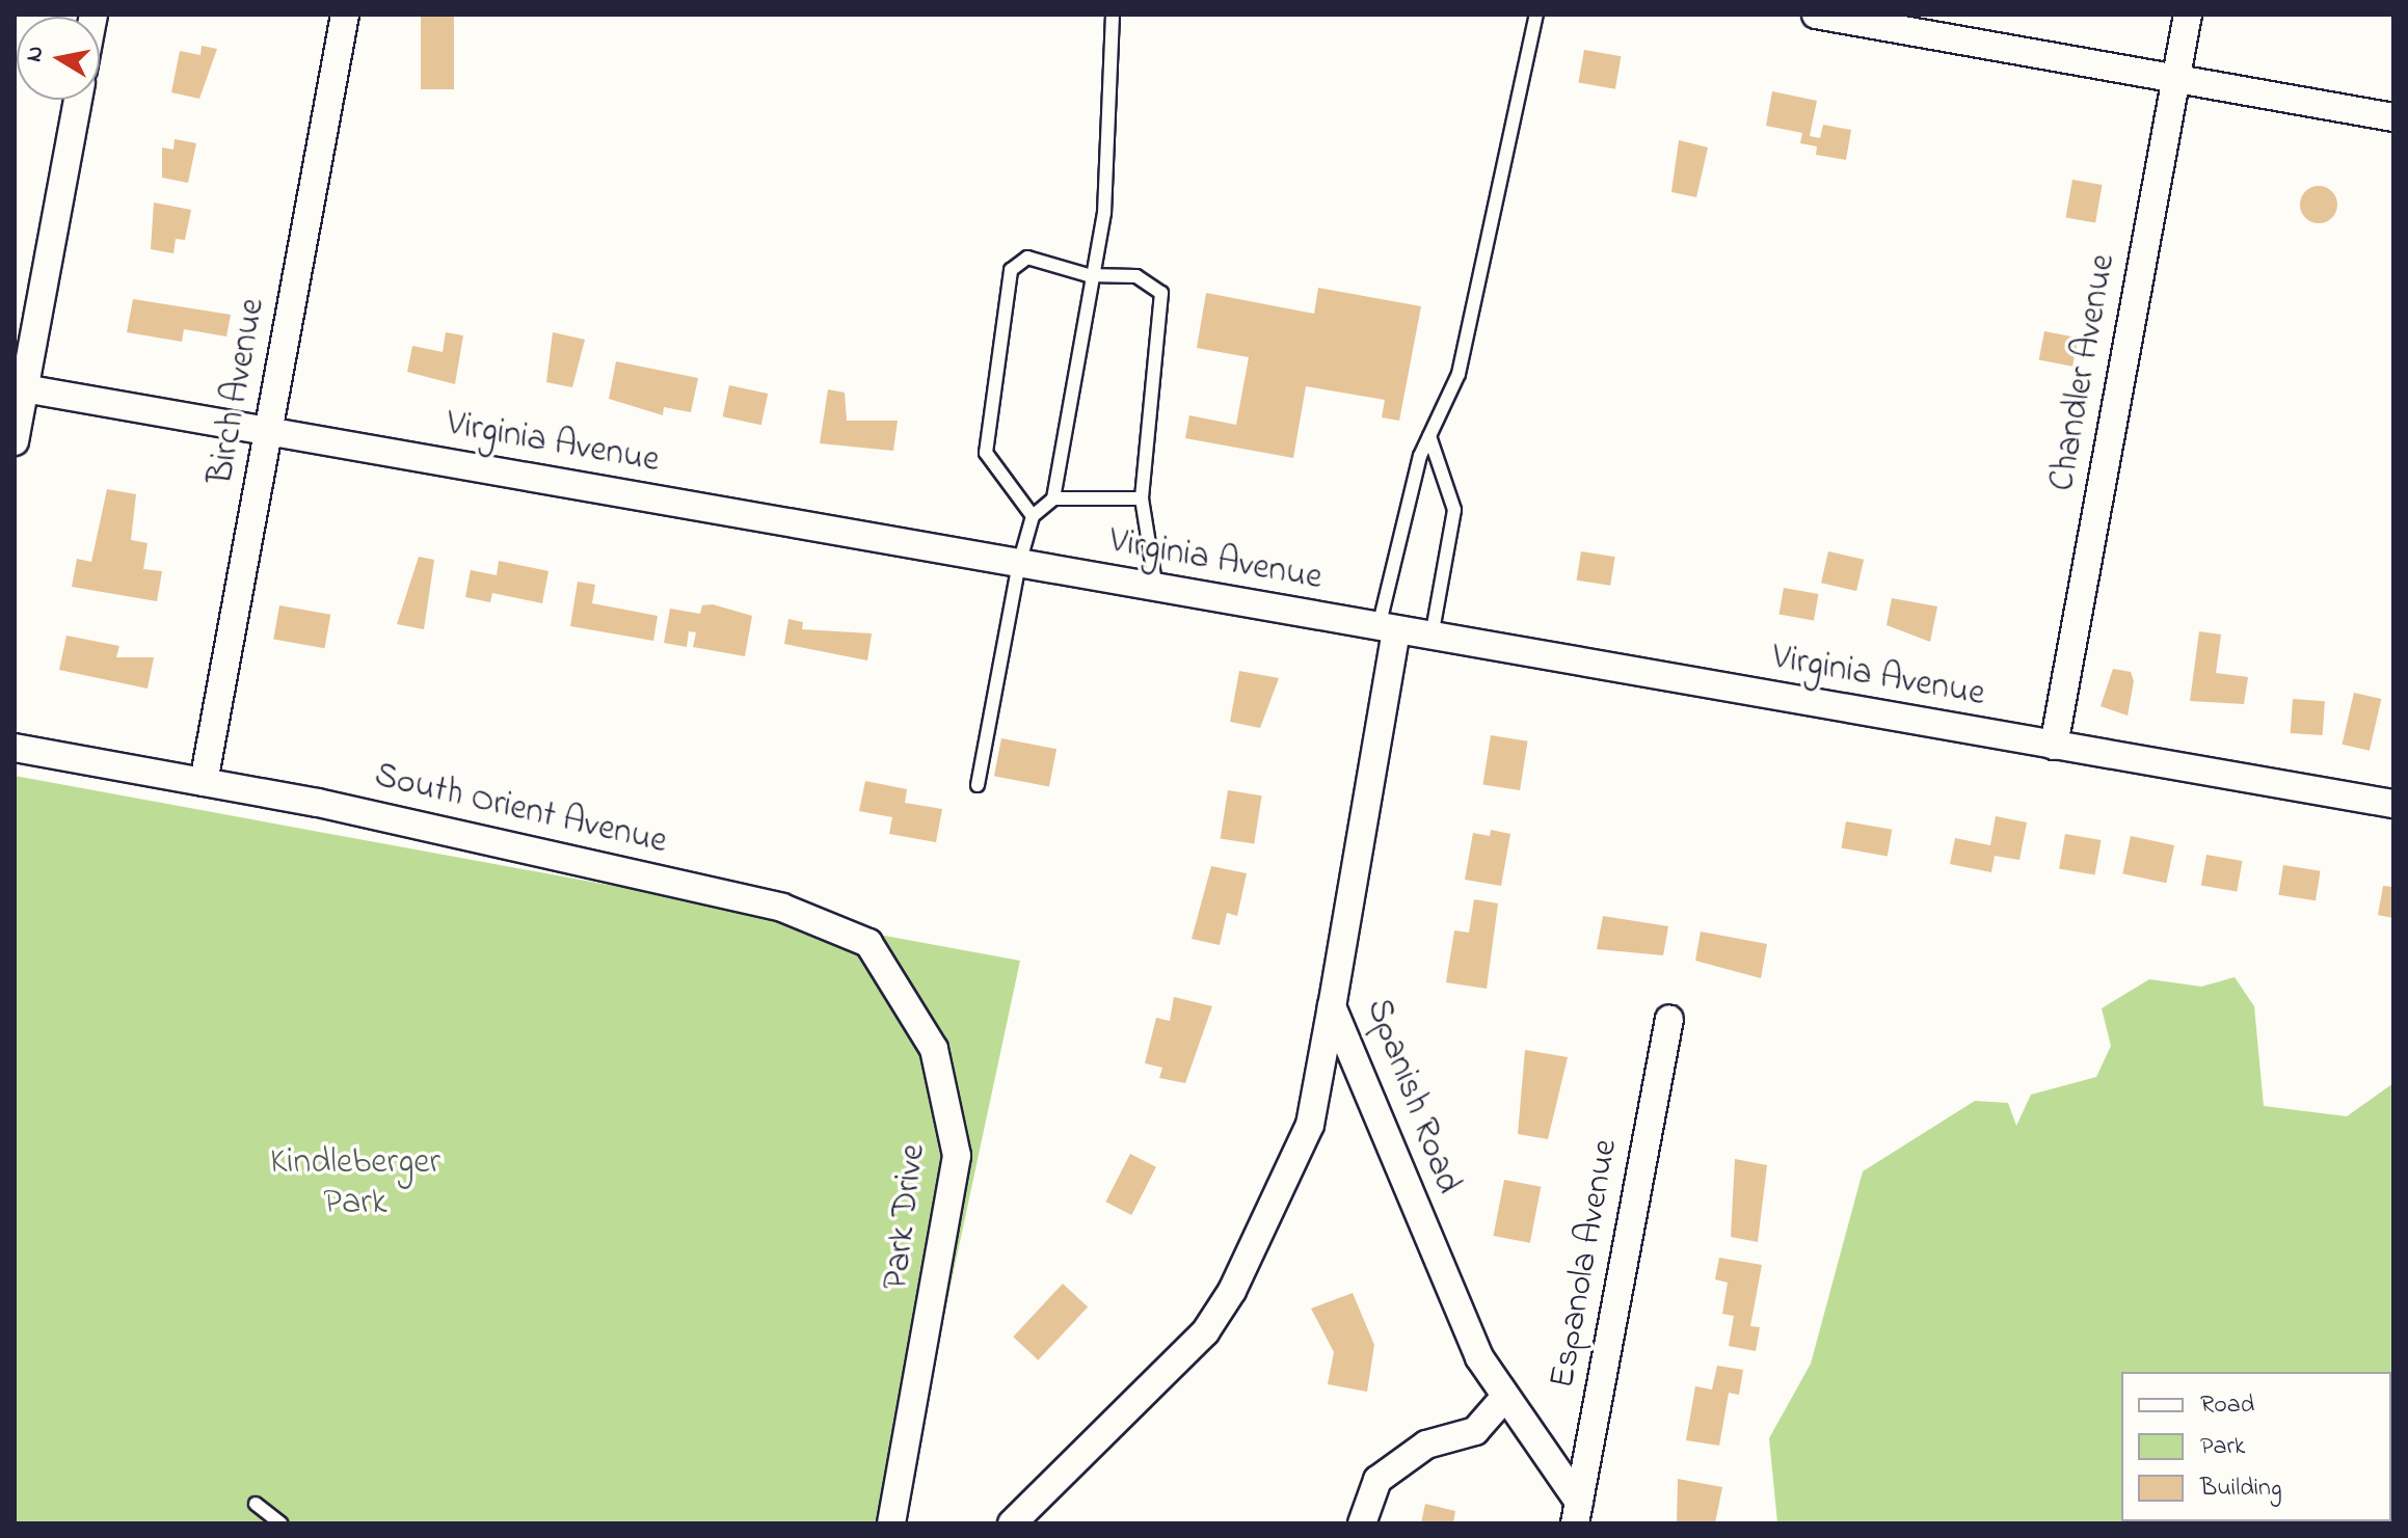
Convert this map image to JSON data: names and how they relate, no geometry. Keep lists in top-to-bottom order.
{
  "streets": {
    "street": [
      "Chandler Avenue",
      "Birch Avenue",
      "Virginia Avenue",
      "South Orient Avenue",
      "Spanish Road",
      "Park Drive",
      "Espanola Avenue"
    ]
  },
  "crossings": [
    ["Chandler Avenue", "Virginia Avenue"],
    ["Birch Avenue", "Virginia Avenue"],
    ["Birch Avenue", "South Orient Avenue"],
    ["Virginia Avenue", "Spanish Road"],
    ["South Orient Avenue", "Park Drive"],
    ["Spanish Road", "Espanola Avenue"]
  ],
  "parks": ["Kindleberger Park"],
  "legend": ["Road", "Park", "Building"],
  "north": "left"
}
